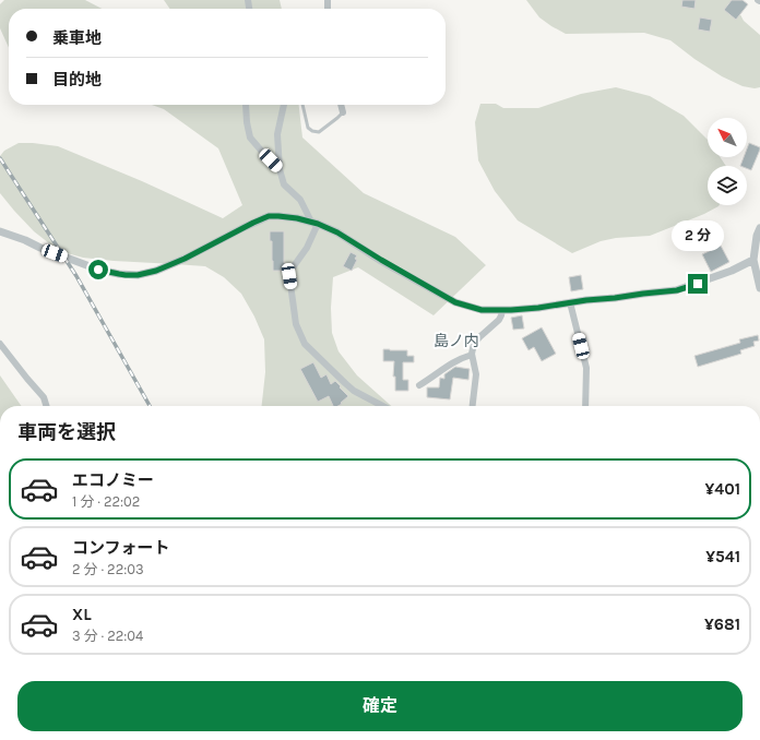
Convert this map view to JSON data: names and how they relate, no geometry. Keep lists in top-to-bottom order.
{
  "districts": ["島ノ内"],
  "north": "top left",
  "page": {
    "banner": ["乗車地", "目的地"],
    "bubble": "2 分",
    "heading": "車両を選択",
    "list": [
      {
        "name": "エコノミー",
        "note": "1 分 · 22:02",
        "value": "¥401"
      },
      {
        "name": "コンフォート",
        "note": "2 分 · 22:03",
        "value": "¥541"
      },
      {
        "name": "XL",
        "note": "3 分 · 22:04",
        "value": "¥681"
      }
    ],
    "buttons": "確定"
  }
}
